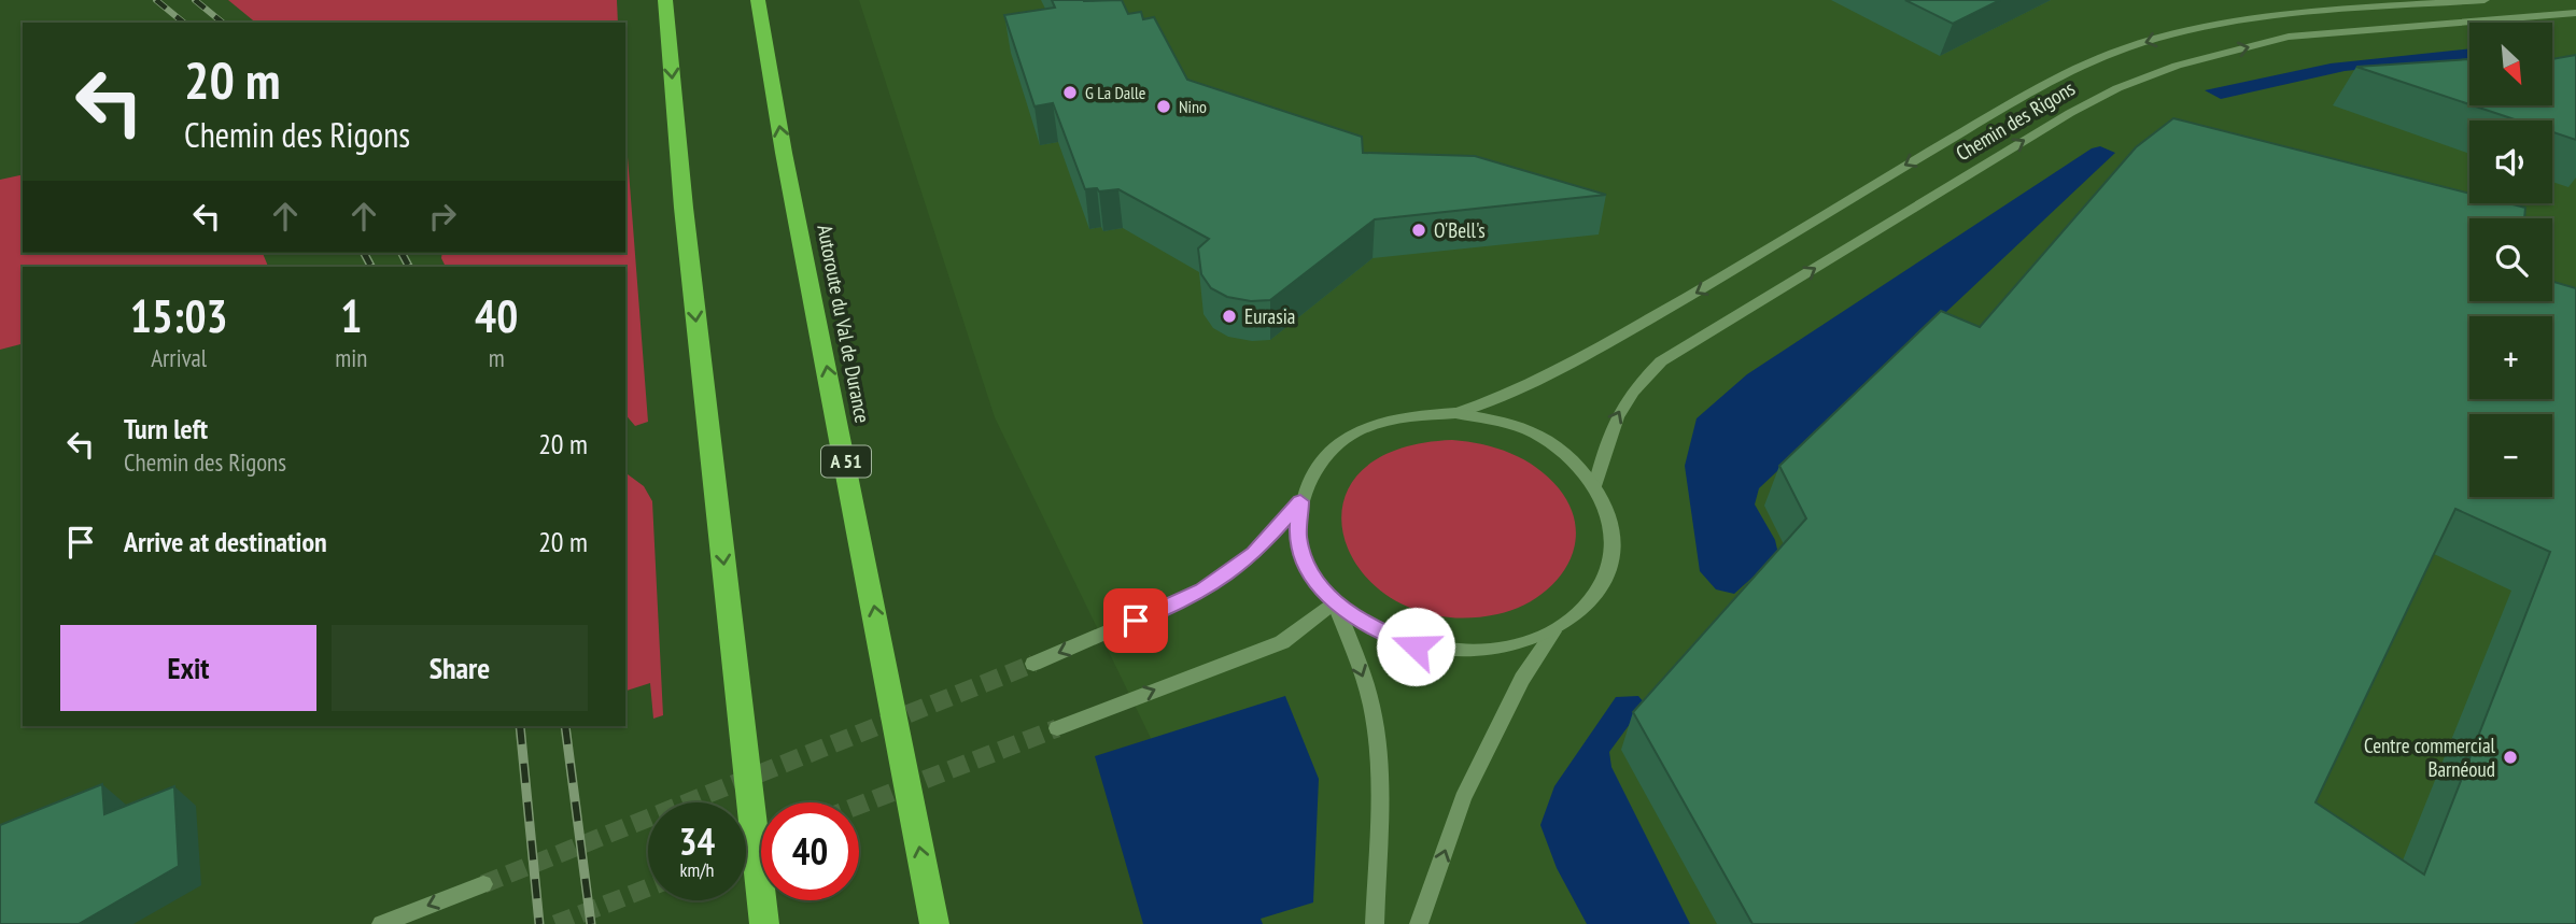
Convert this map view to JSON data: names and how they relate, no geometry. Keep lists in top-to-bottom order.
{
  "streets": {
    "highway": ["Autoroute du Val de Durance", "A 51"],
    "street": ["Chemin des Rigons"]
  },
  "places": [
    "G La Dalle",
    "Nino",
    "O'Bell's",
    "Eurasia",
    "Centre commercial Barnéoud"
  ],
  "north": "bottom right",
  "page": {
    "map_buttons": ["+", "−"],
    "turn": ["20 m", "Chemin des Rigons"],
    "eta": [
      "15:03",
      "Arrival",
      "1",
      "min",
      "40",
      "m"
    ],
    "list": [
      {
        "name": "Turn left",
        "note": "Chemin des Rigons",
        "value": "20 m"
      },
      {
        "name": "Arrive at destination",
        "value": "20 m"
      }
    ],
    "buttons": ["Exit", "Share"],
    "speed": "34 km/h",
    "limit": "40"
  }
}
